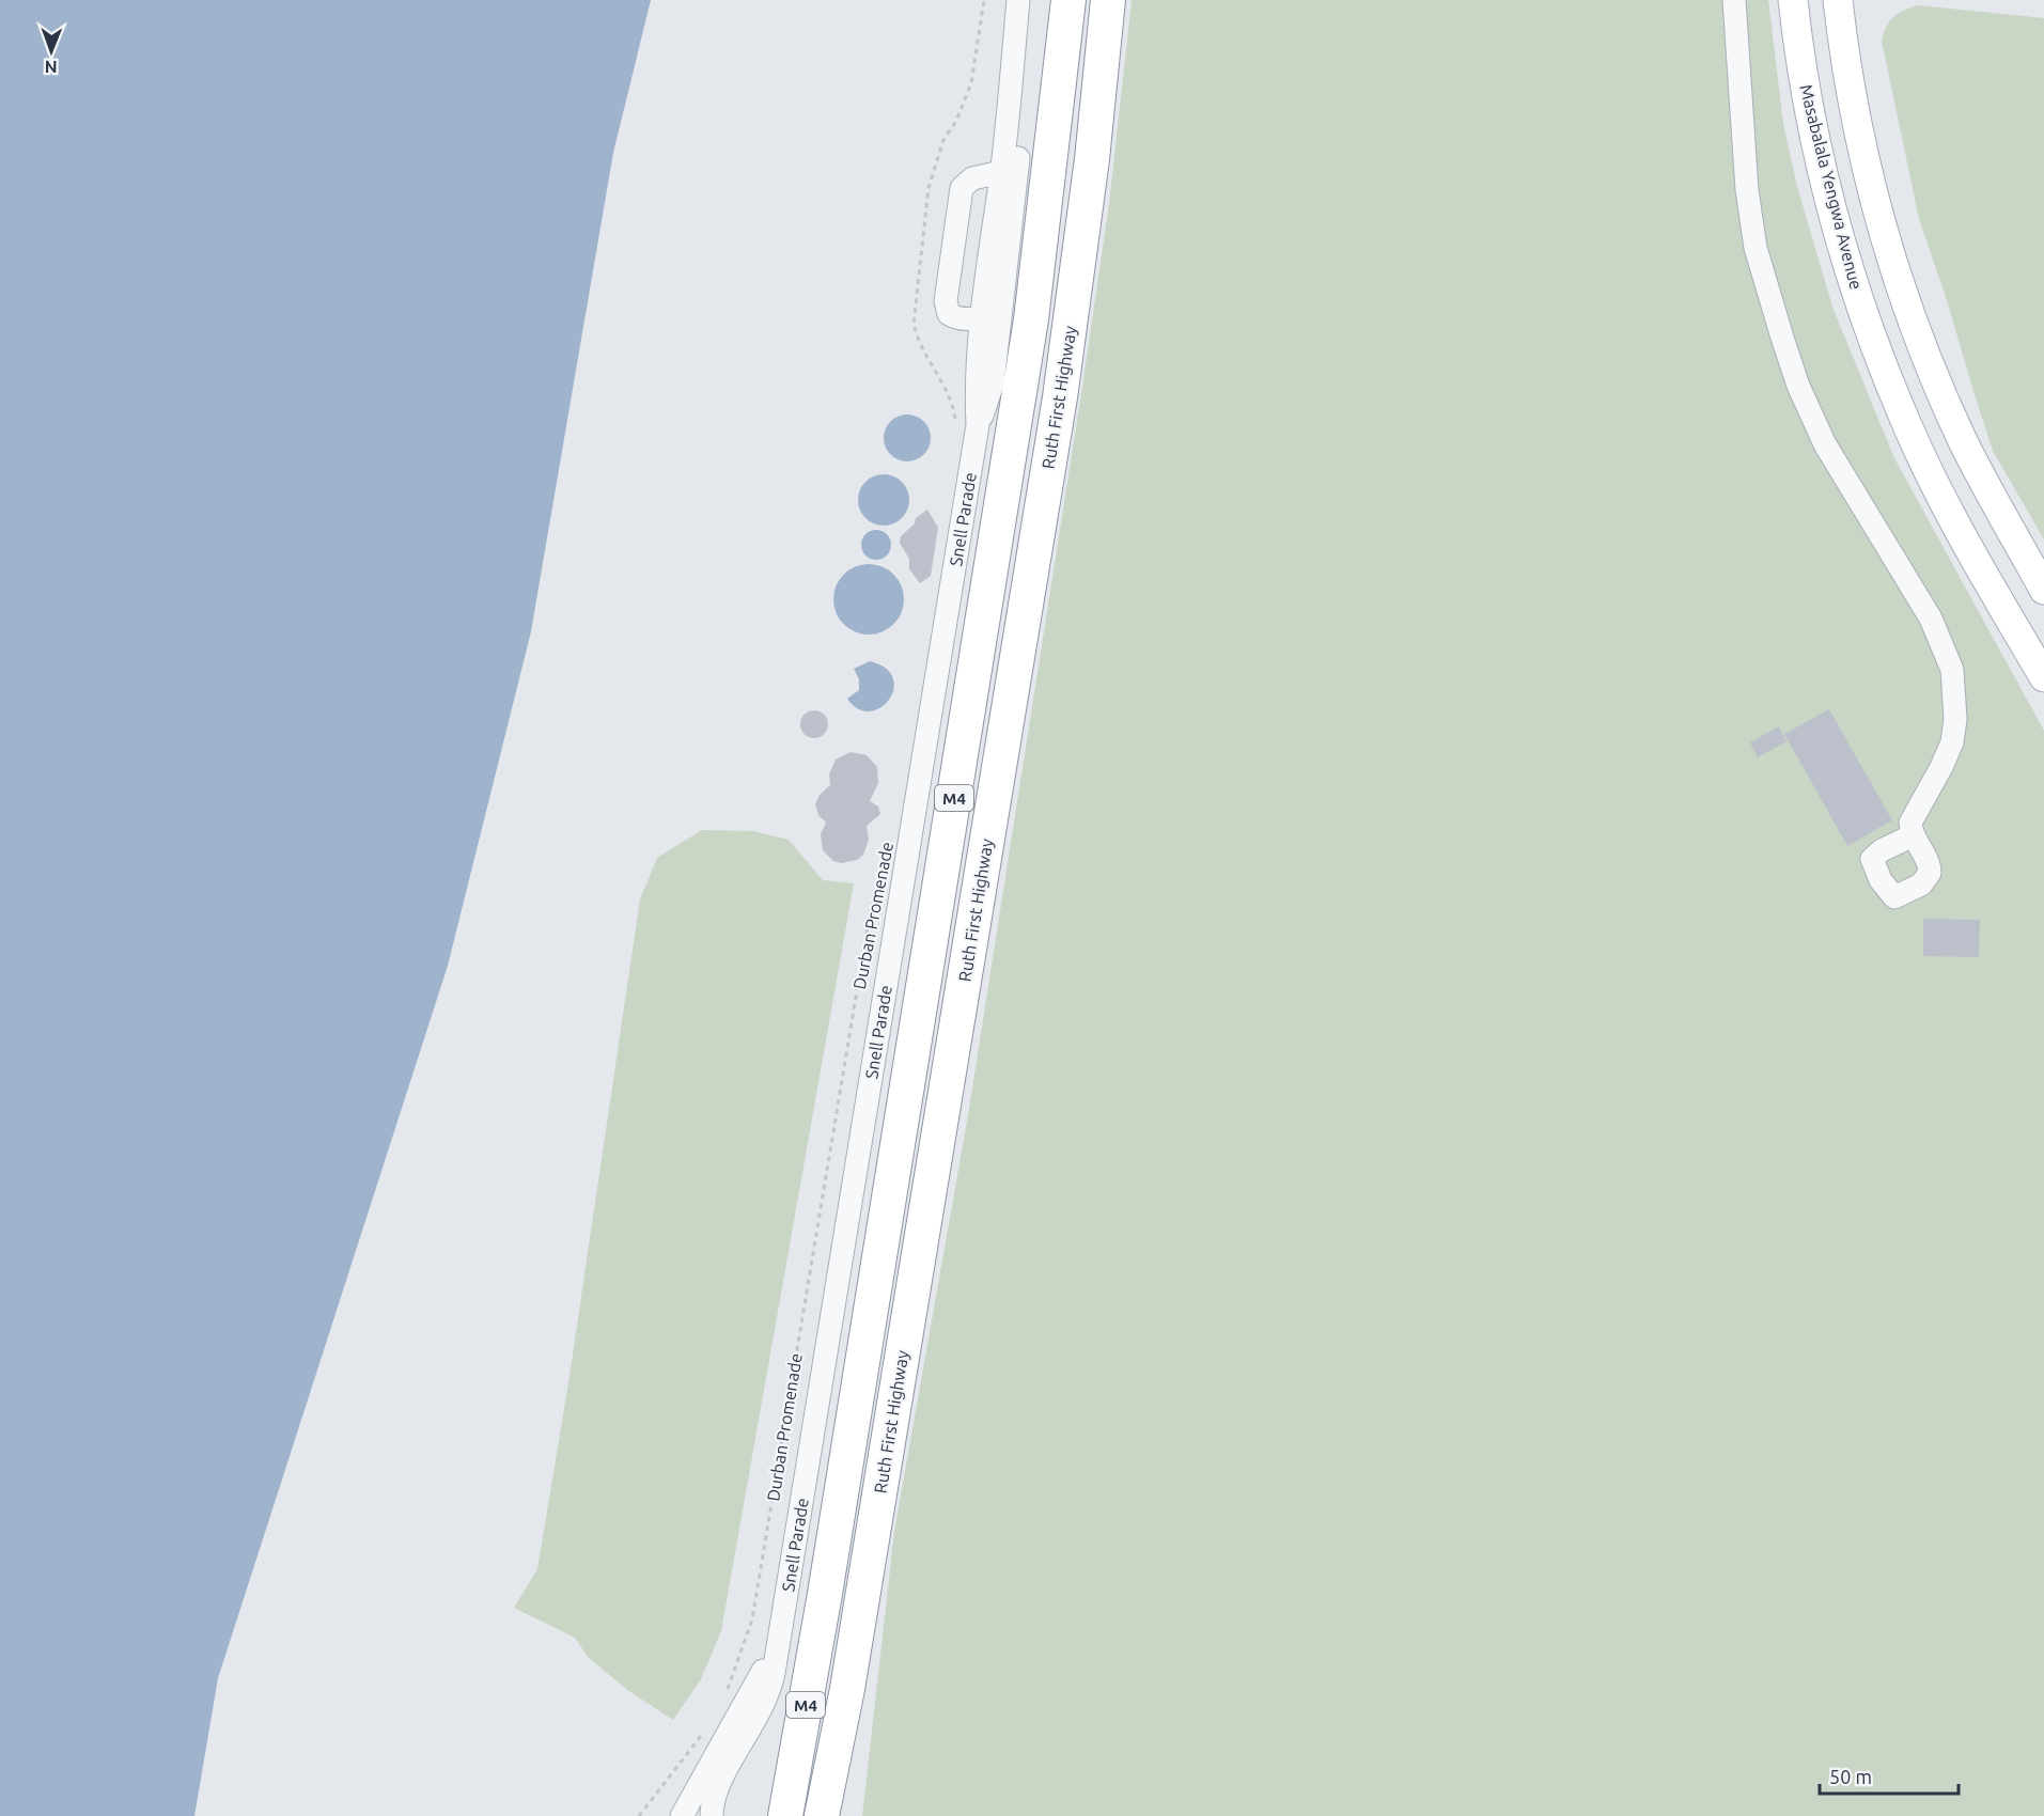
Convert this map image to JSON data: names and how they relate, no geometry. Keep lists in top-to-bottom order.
{
  "streets": {
    "highway": ["Ruth First Highway", "M4"],
    "main road": ["Masabalala Yengwa Avenue"],
    "street": ["Snell Parade"],
    "path": ["Durban Promenade"]
  },
  "scale_bar": "50 m",
  "north": "bottom"
}
